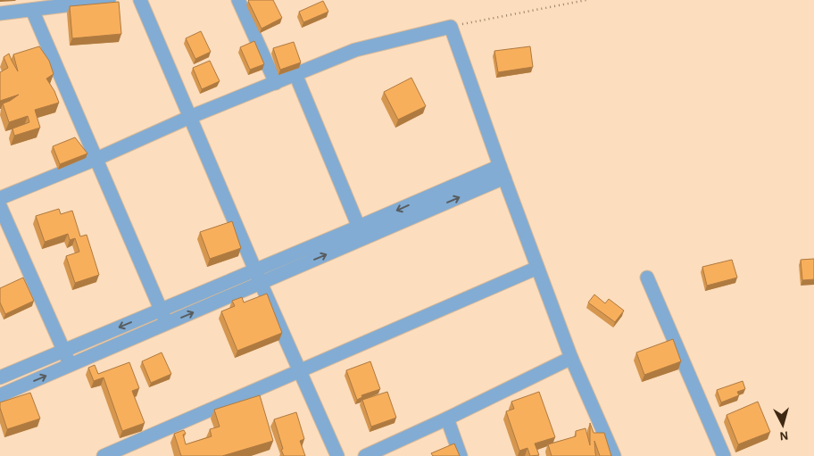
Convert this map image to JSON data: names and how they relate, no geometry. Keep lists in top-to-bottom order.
{
  "north": "bottom"
}
